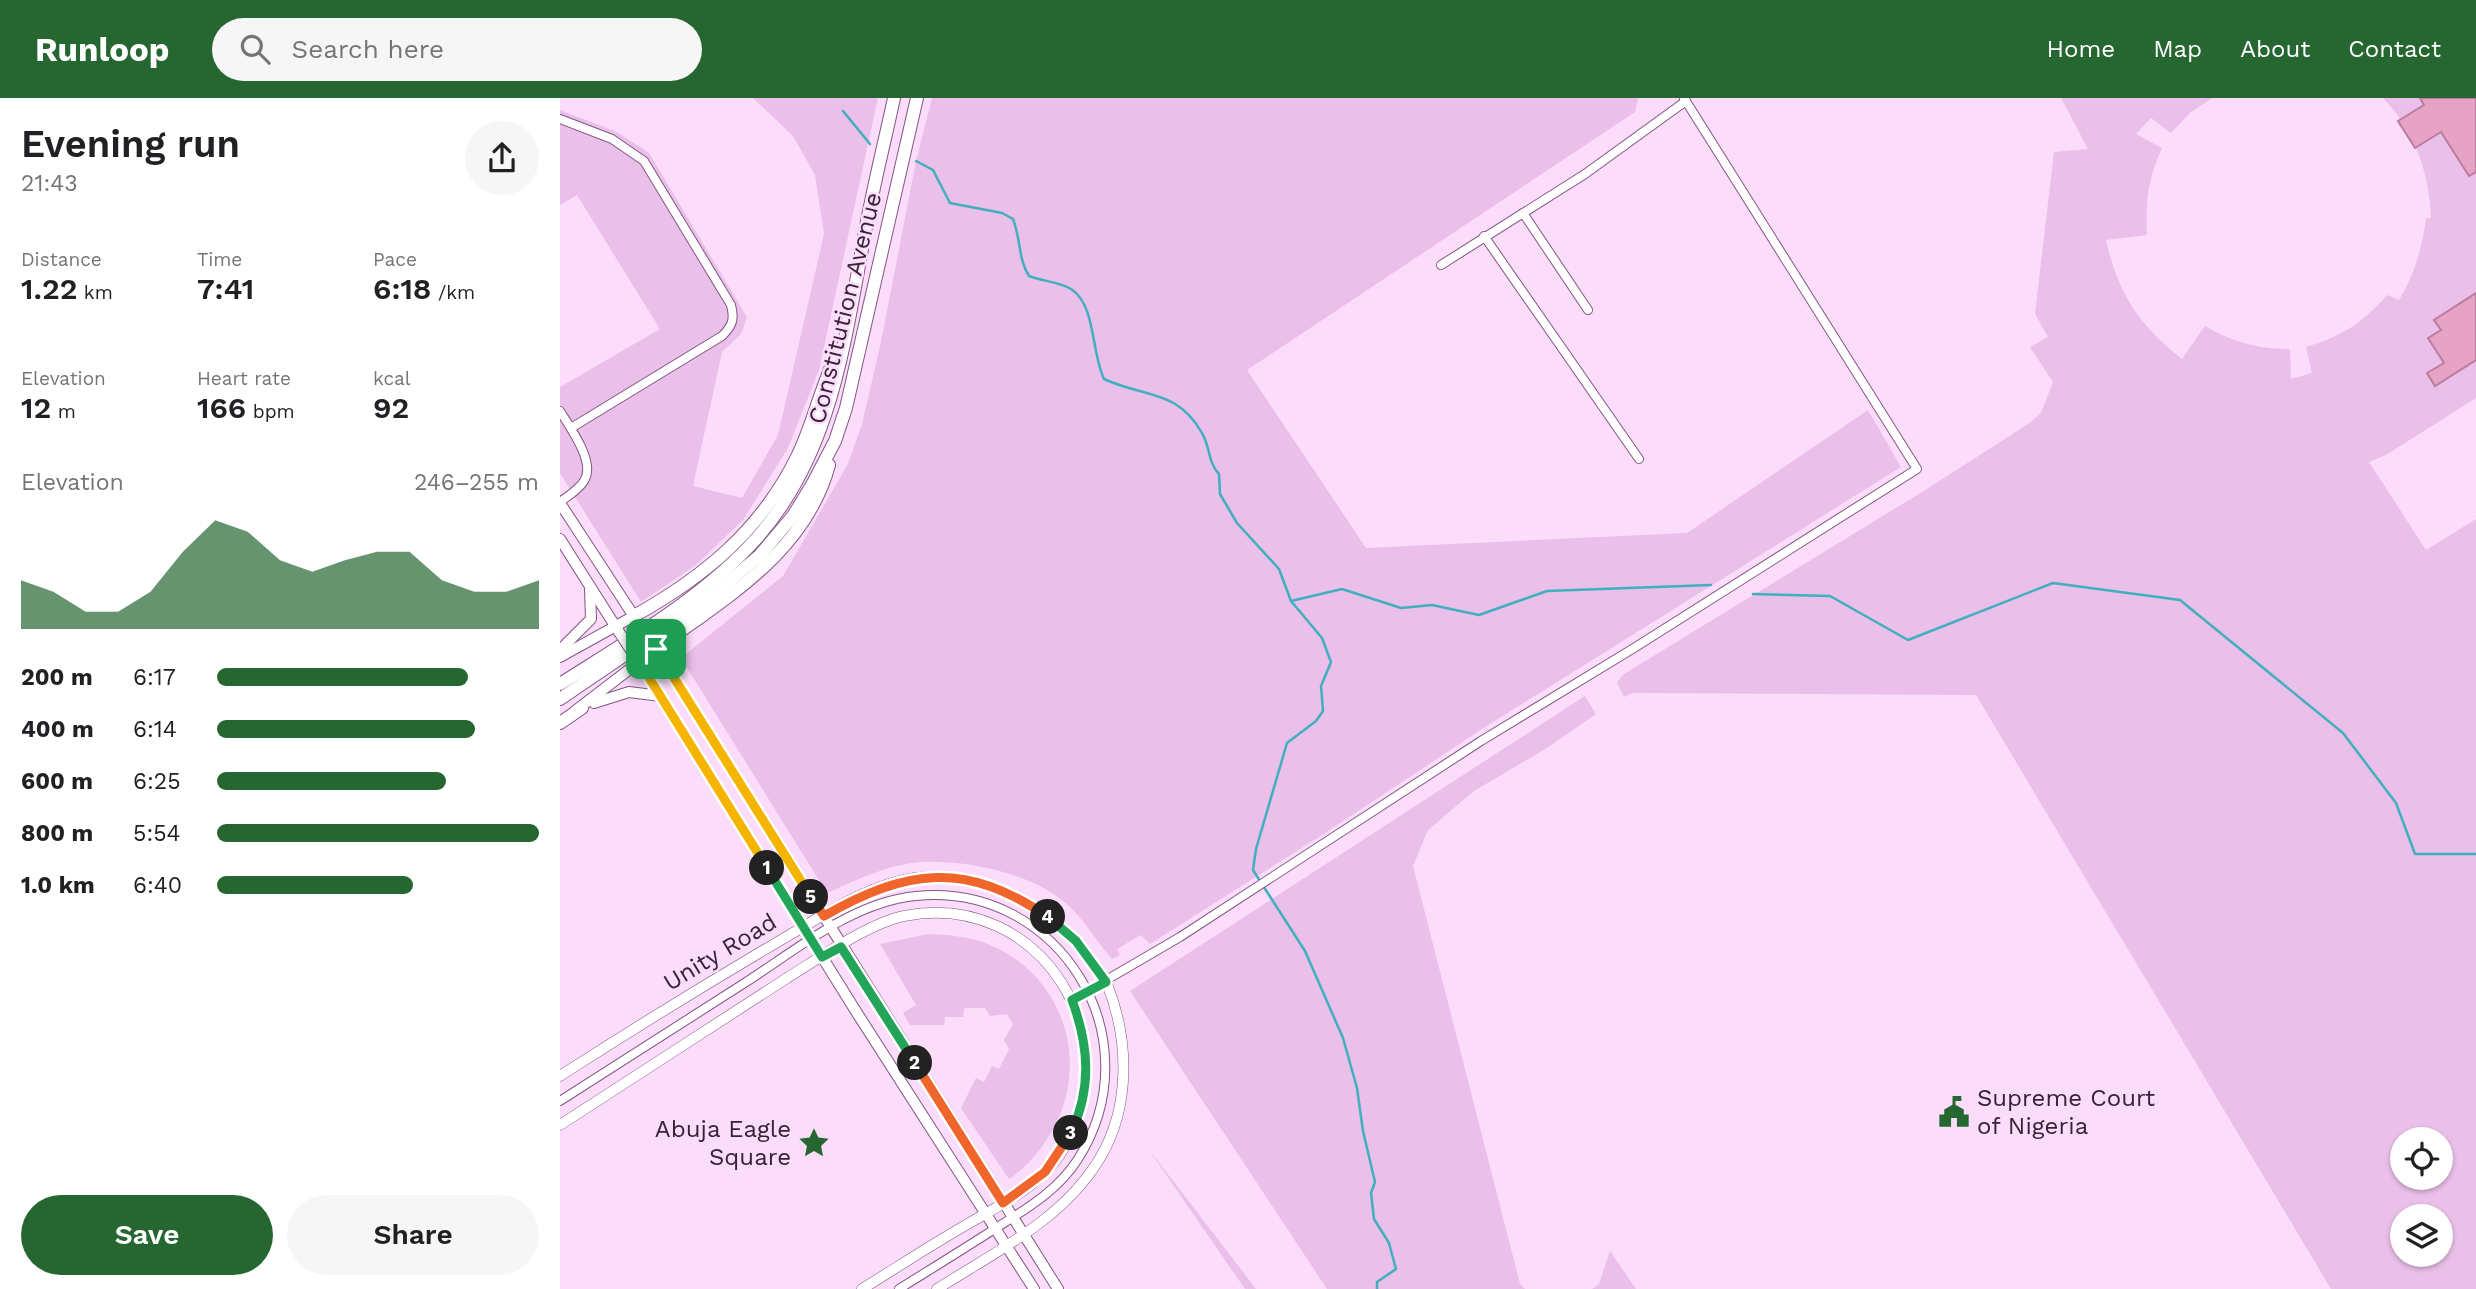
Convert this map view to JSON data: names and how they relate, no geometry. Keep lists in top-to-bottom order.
{
  "streets": {
    "main road": ["Constitution Avenue"],
    "street": ["Unity Road"]
  },
  "places": {
    "public building": ["Supreme Court of Nigeria"],
    "place": ["Abuja Eagle Square"]
  },
  "page": {
    "header": "Runloop",
    "search": "Search here",
    "nav": [
      "Home",
      "Map",
      "About",
      "Contact"
    ],
    "heading": ["Evening run", "21:43"],
    "stats": [
      ["Distance", "1.22 km"],
      ["Time", "7:41"],
      ["Pace", "6:18 /km"],
      ["Elevation", "12 m"],
      ["Heart rate", "166 bpm"],
      ["kcal", "92"]
    ],
    "chart": ["Elevation", "246–255 m"],
    "list": [
      {
        "name": "200 m",
        "note": "6:17"
      },
      {
        "name": "400 m",
        "note": "6:14"
      },
      {
        "name": "600 m",
        "note": "6:25"
      },
      {
        "name": "800 m",
        "note": "5:54"
      },
      {
        "name": "1.0 km",
        "note": "6:40"
      }
    ],
    "pins": [
      "1",
      "5",
      "4",
      "2",
      "3"
    ],
    "buttons": ["Save", "Share"]
  }
}
